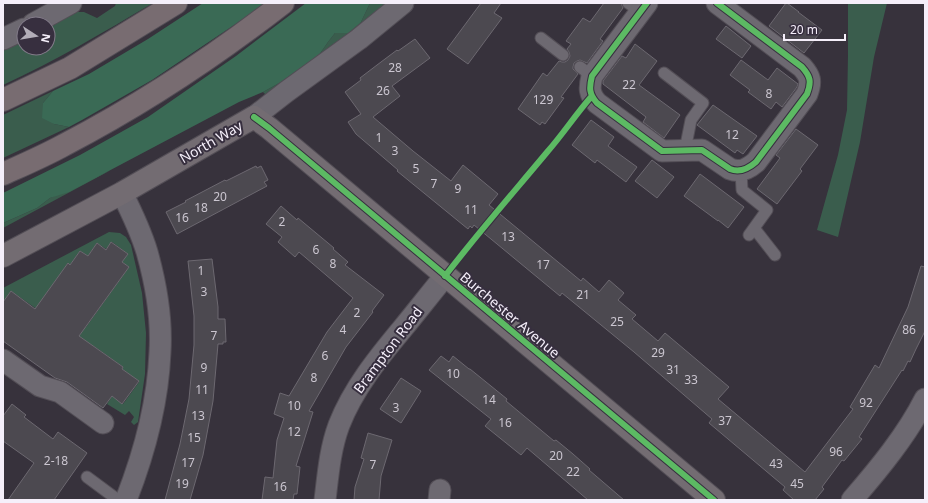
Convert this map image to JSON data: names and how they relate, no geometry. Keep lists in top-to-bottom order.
{
  "streets": {
    "street": ["North Way", "Burchester Avenue", "Brampton Road"]
  },
  "crossings": [
    ["North Way", "Burchester Avenue"],
    ["Burchester Avenue", "Brampton Road"]
  ],
  "house_numbers": [
    "28",
    "22",
    "26",
    "8",
    "129",
    "12",
    "1",
    "3",
    "5",
    "7",
    "9",
    "20",
    "18",
    "11",
    "16",
    "2",
    "13",
    "6",
    "8",
    "17",
    "1",
    "3",
    "21",
    "2",
    "25",
    "4",
    "86",
    "7",
    "29",
    "6",
    "9",
    "31",
    "10",
    "8",
    "33",
    "11",
    "14",
    "92",
    "10",
    "3",
    "13",
    "37",
    "16",
    "12",
    "15",
    "96",
    "20",
    "2-18",
    "17",
    "43",
    "7",
    "22",
    "19",
    "45",
    "16"
  ],
  "scale_bar": "20 m",
  "north": "right"
}
